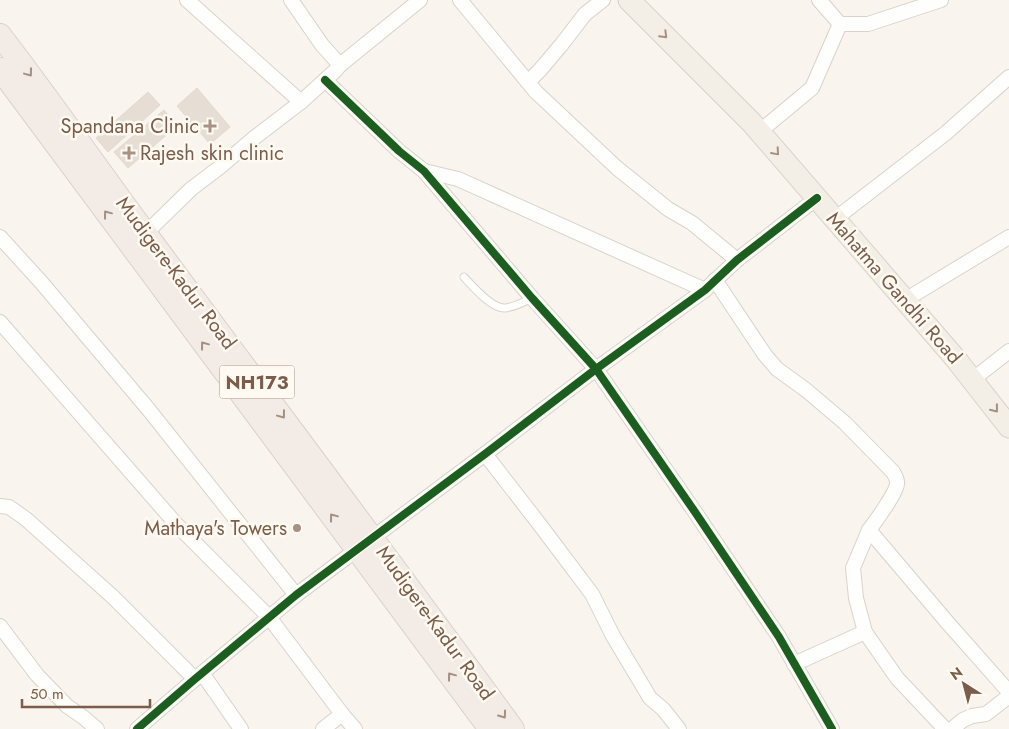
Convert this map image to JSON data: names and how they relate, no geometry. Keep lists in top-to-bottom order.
{
  "streets": {
    "highway": ["Mudigere-Kadur Road", "NH173"],
    "main road": ["Mahatma Gandhi Road"]
  },
  "one_way": ["Mahatma Gandhi Road"],
  "places": {
    "health": ["Spandana Clinic", "Rajesh skin clinic"],
    "other": ["Mathaya's Towers"]
  },
  "scale_bar": "50 m",
  "north": "top left"
}
